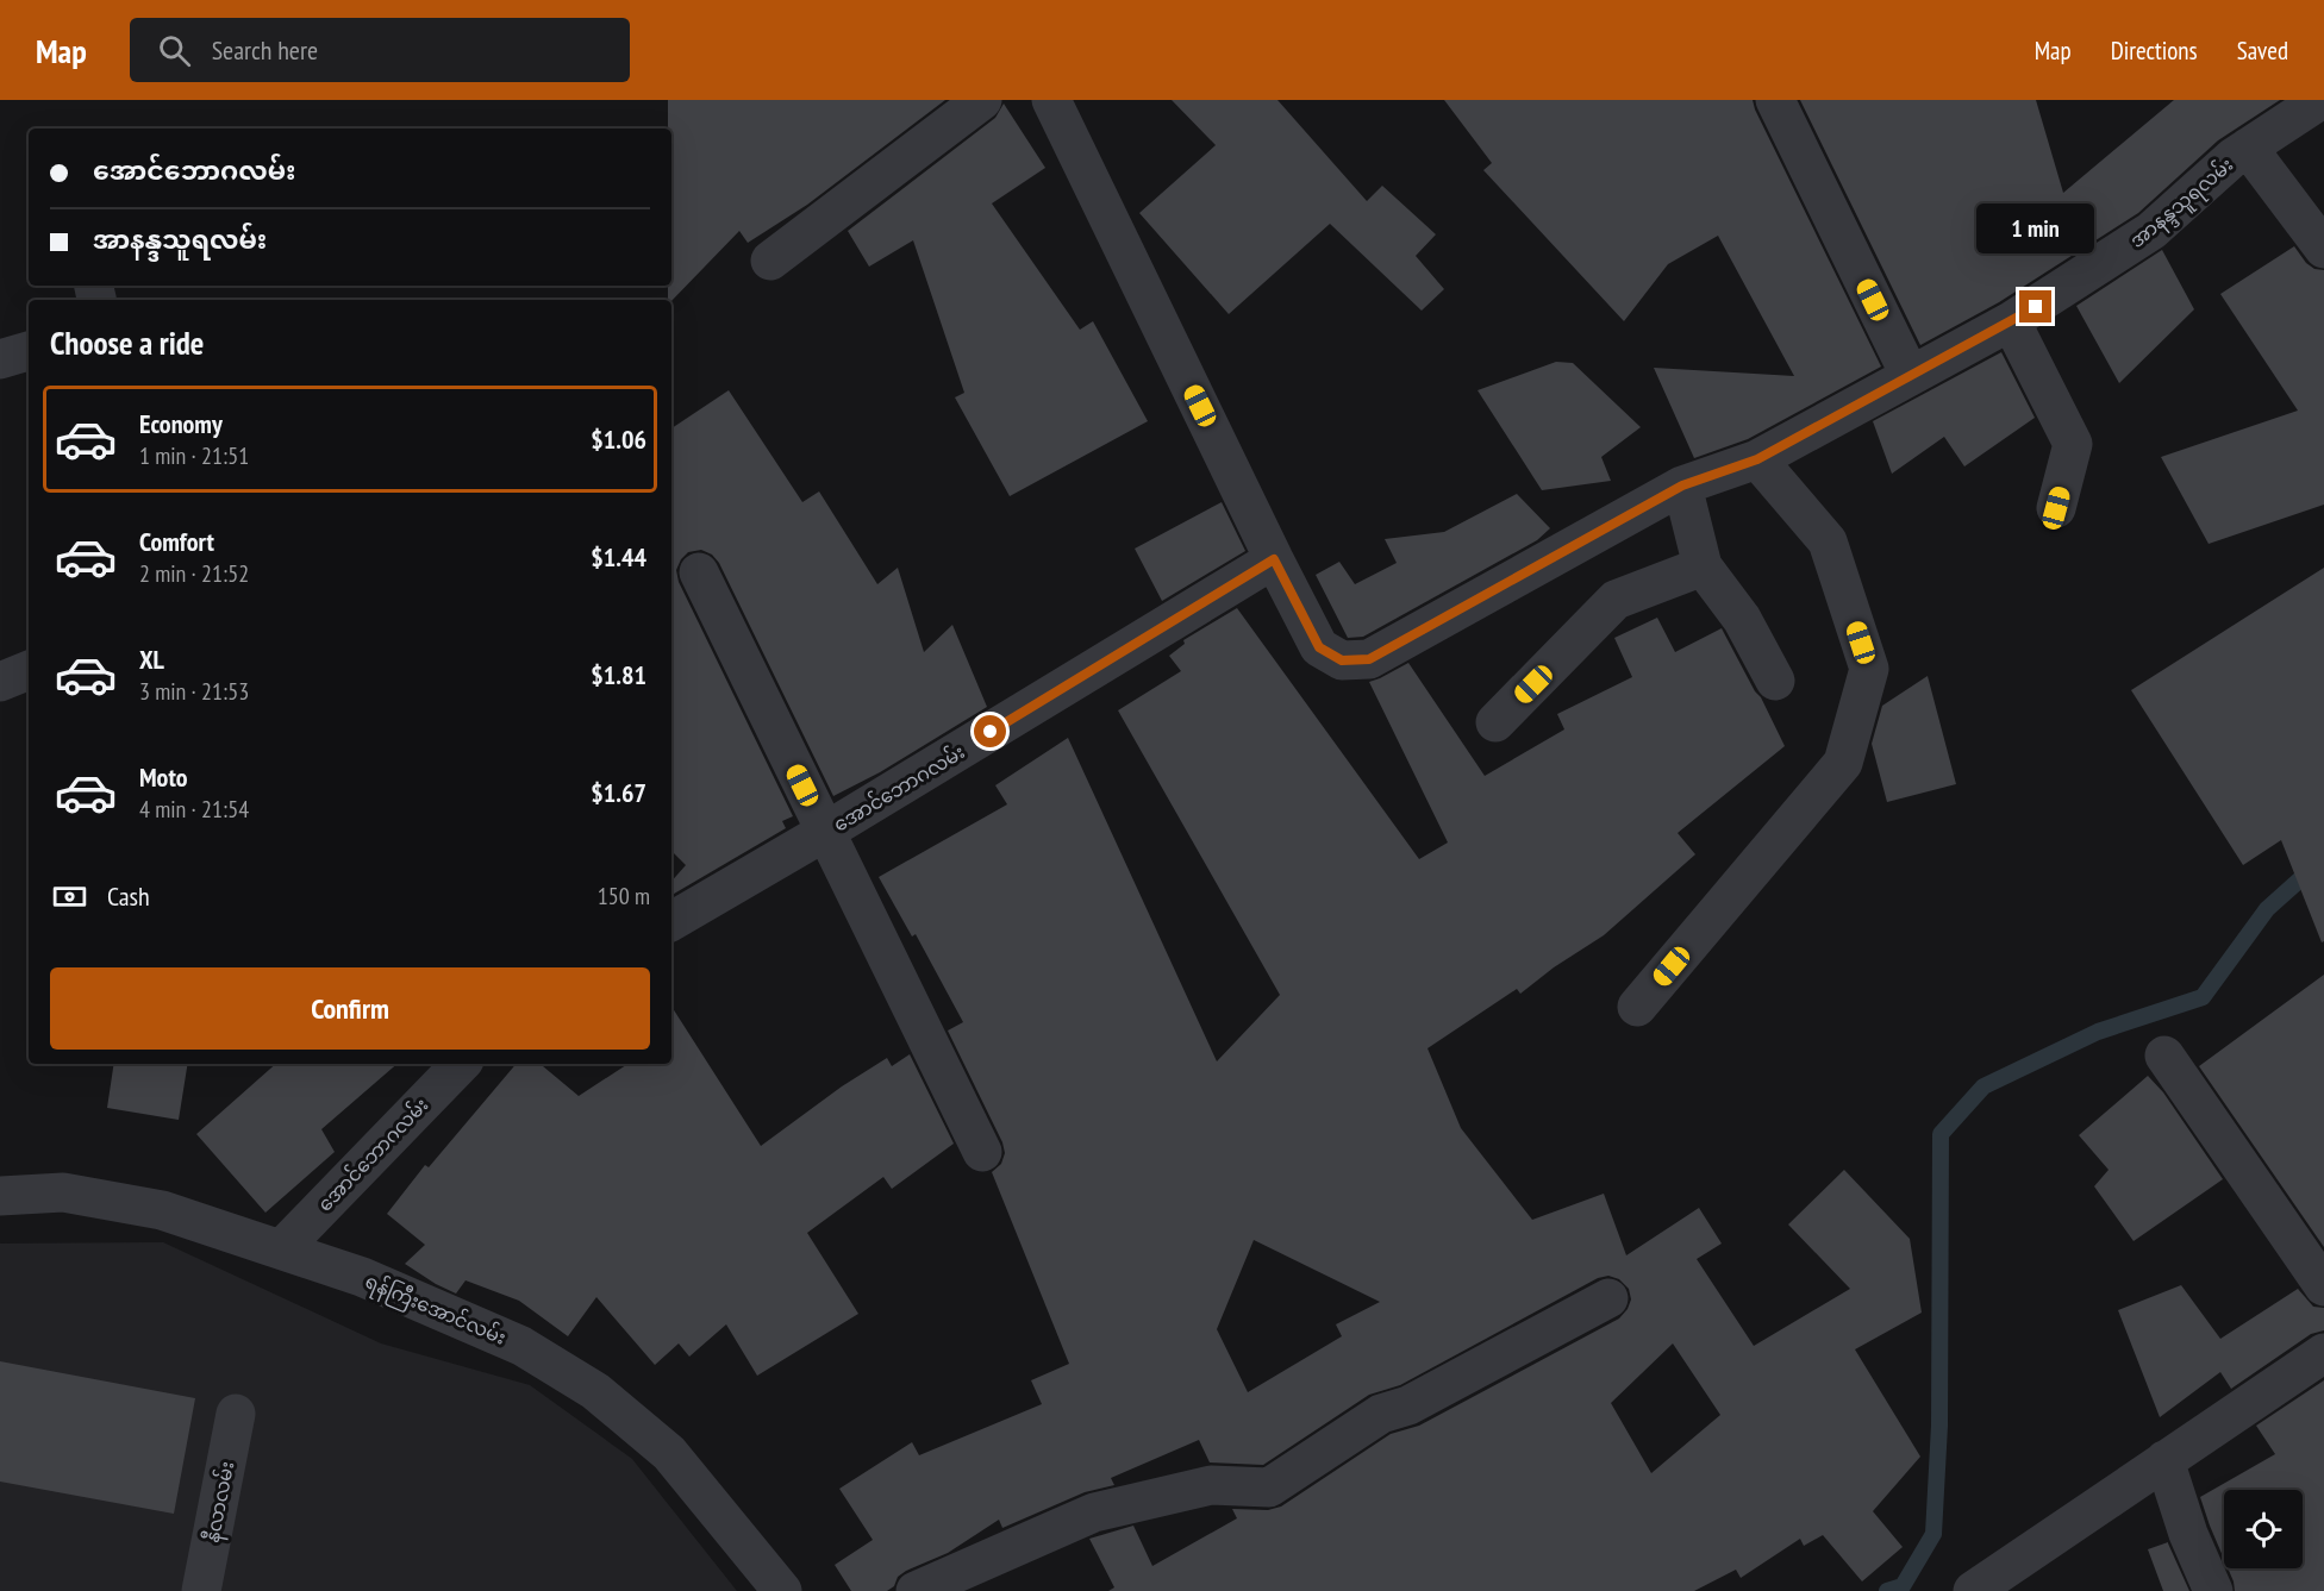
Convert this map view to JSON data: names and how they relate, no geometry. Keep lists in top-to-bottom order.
{
  "streets": {
    "street": [
      "အာနန္ဒသူရလမ်း",
      "အောင်ဘောဂလမ်း",
      "ရန်ကြီးအောင်လမ်း",
      "နီလာလမ်း"
    ]
  },
  "crossings": [
    ["အာနန္ဒသူရလမ်း", "အောင်ဘောဂလမ်း"],
    ["အောင်ဘောဂလမ်း", "ရန်ကြီးအောင်လမ်း"]
  ],
  "page": {
    "header": "Map",
    "search": "Search here",
    "nav": ["Map", "Directions", "Saved"],
    "banner": ["အောင်ဘောဂလမ်း", "အာနန္ဒသူရလမ်း"],
    "bubble": "1 min",
    "heading": "Choose a ride",
    "list": [
      {
        "name": "Economy",
        "note": "1 min · 21:51",
        "value": "$1.06"
      },
      {
        "name": "Comfort",
        "note": "2 min · 21:52",
        "value": "$1.44"
      },
      {
        "name": "XL",
        "note": "3 min · 21:53",
        "value": "$1.81"
      },
      {
        "name": "Moto",
        "note": "4 min · 21:54",
        "value": "$1.67"
      }
    ],
    "pay": ["Cash", "150 m"],
    "buttons": "Confirm"
  }
}
